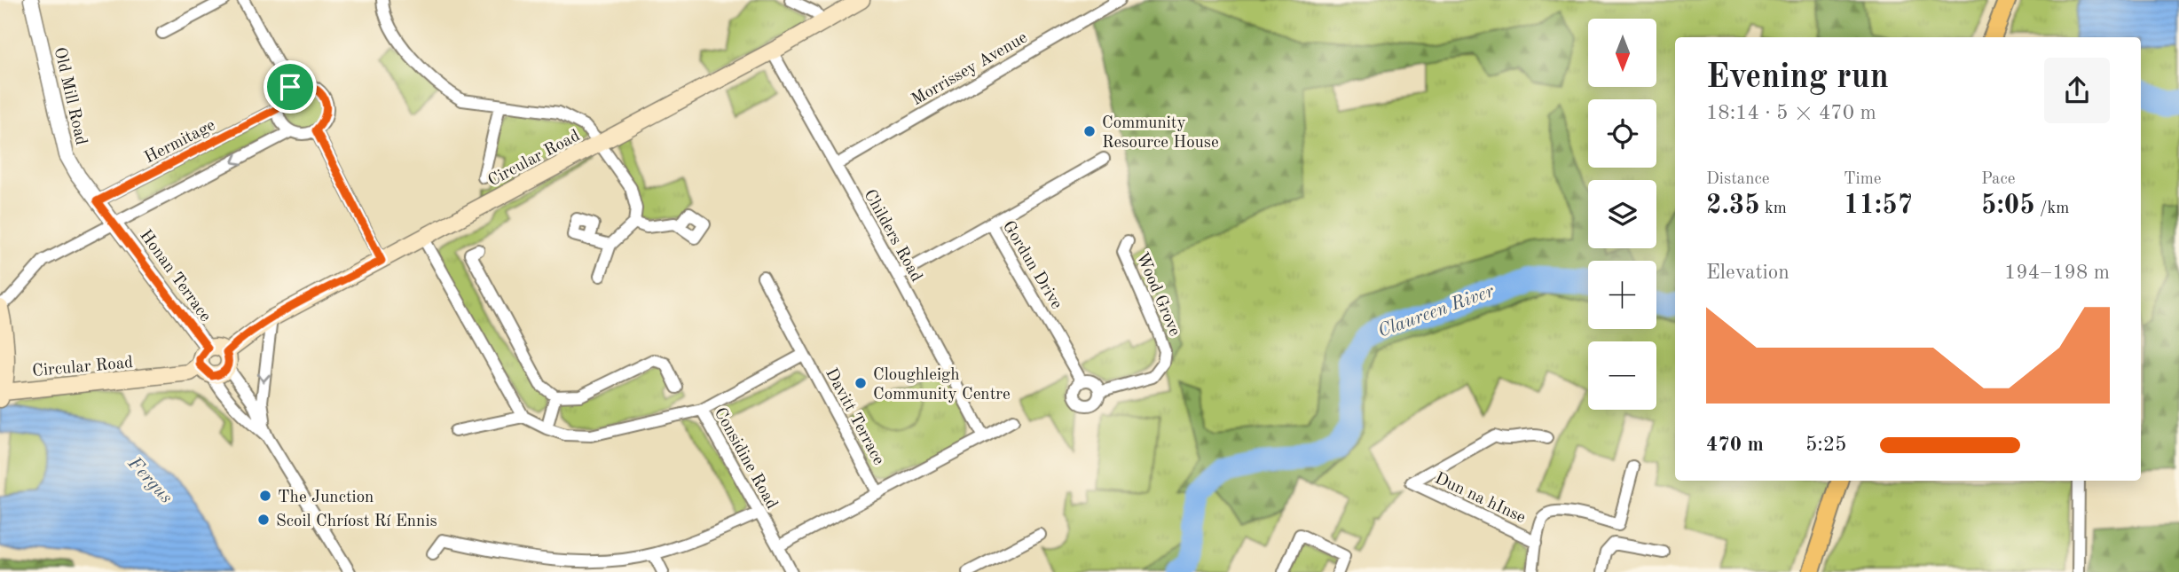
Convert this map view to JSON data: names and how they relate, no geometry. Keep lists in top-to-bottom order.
{
  "streets": {
    "main road": ["Circular Road"],
    "street": [
      "Morrissey Avenue",
      "Old Mill Road",
      "Hermitage",
      "Childers Road",
      "Gordun Drive",
      "Honan Terrace",
      "Wood Grove",
      "Davitt Terrace",
      "Considine Road",
      "Dun na hInse"
    ]
  },
  "crossings": [
    ["Morrissey Avenue", "Childers Road"],
    ["Old Mill Road", "Hermitage"],
    ["Old Mill Road", "Honan Terrace"],
    ["Circular Road", "Childers Road"],
    ["Circular Road", "Honan Terrace"],
    ["Childers Road", "Gordun Drive"],
    ["Gordun Drive", "Wood Grove"]
  ],
  "water": ["Claureen River", "Fergus"],
  "places": [
    "Community Resource House",
    "Cloughleigh Community Centre",
    "The Junction",
    "Scoil Chríost Rí Ennis"
  ],
  "north": "bottom",
  "page": {
    "map_buttons": ["+", "−"],
    "heading": ["Evening run", "18:14 · 5 × 470 m"],
    "stats": [
      ["Distance", "2.35 km"],
      ["Time", "11:57"],
      ["Pace", "5:05 /km"]
    ],
    "chart": ["Elevation", "194–198 m"],
    "list": [
      {
        "name": "470 m",
        "note": "5:25"
      }
    ]
  }
}
